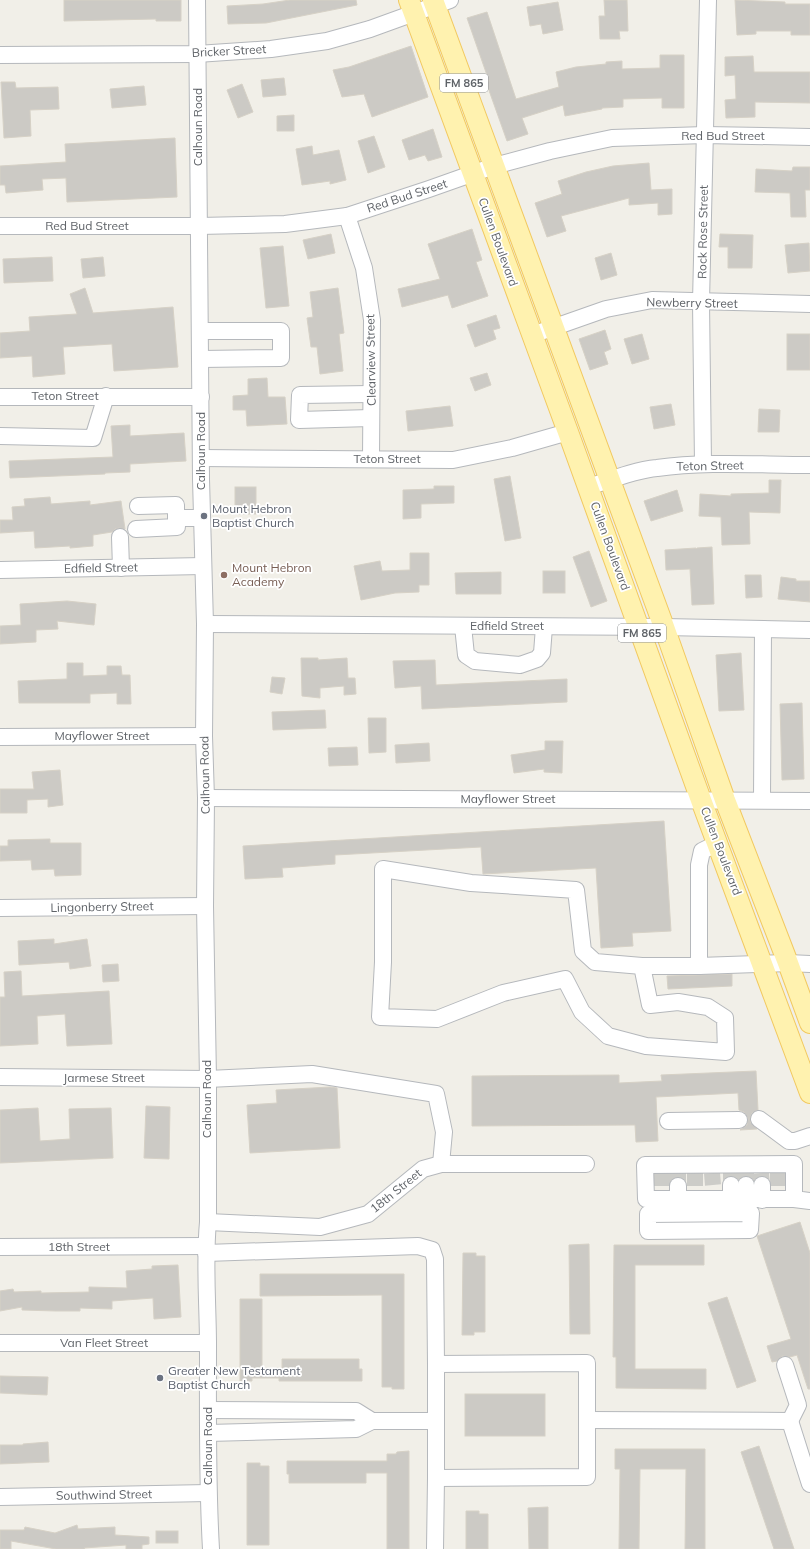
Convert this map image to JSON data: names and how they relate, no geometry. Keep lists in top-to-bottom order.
{
  "streets": {
    "main road": ["FM 865", "Cullen Boulevard"],
    "street": [
      "Bricker Street",
      "Calhoun Road",
      "Red Bud Street",
      "Rock Rose Street",
      "Newberry Street",
      "Clearview Street",
      "Teton Street",
      "Edfield Street",
      "Mayflower Street",
      "Lingonberry Street",
      "Jarmese Street",
      "18th Street",
      "Van Fleet Street",
      "Southwind Street"
    ]
  },
  "crossings": [
    ["Bricker Street", "Calhoun Road"],
    ["Bricker Street", "Cullen Boulevard"],
    ["Calhoun Road", "Red Bud Street"],
    ["Calhoun Road", "Teton Street"],
    ["Calhoun Road", "Edfield Street"],
    ["Calhoun Road", "Mayflower Street"],
    ["Calhoun Road", "Lingonberry Street"],
    ["Calhoun Road", "Jarmese Street"],
    ["Calhoun Road", "18th Street"],
    ["Calhoun Road", "Van Fleet Street"],
    ["Calhoun Road", "Southwind Street"],
    ["Red Bud Street", "Rock Rose Street"],
    ["Red Bud Street", "Cullen Boulevard"],
    ["Red Bud Street", "Clearview Street"],
    ["Rock Rose Street", "Newberry Street"],
    ["Rock Rose Street", "Teton Street"],
    ["Cullen Boulevard", "Newberry Street"],
    ["Cullen Boulevard", "Teton Street"],
    ["Cullen Boulevard", "Edfield Street"],
    ["Cullen Boulevard", "Mayflower Street"],
    ["Clearview Street", "Teton Street"],
    ["Jarmese Street", "18th Street"]
  ],
  "places": ["Mount Hebron Baptist Church", "Mount Hebron Academy", "Greater New Testament Baptist Church"]
}
